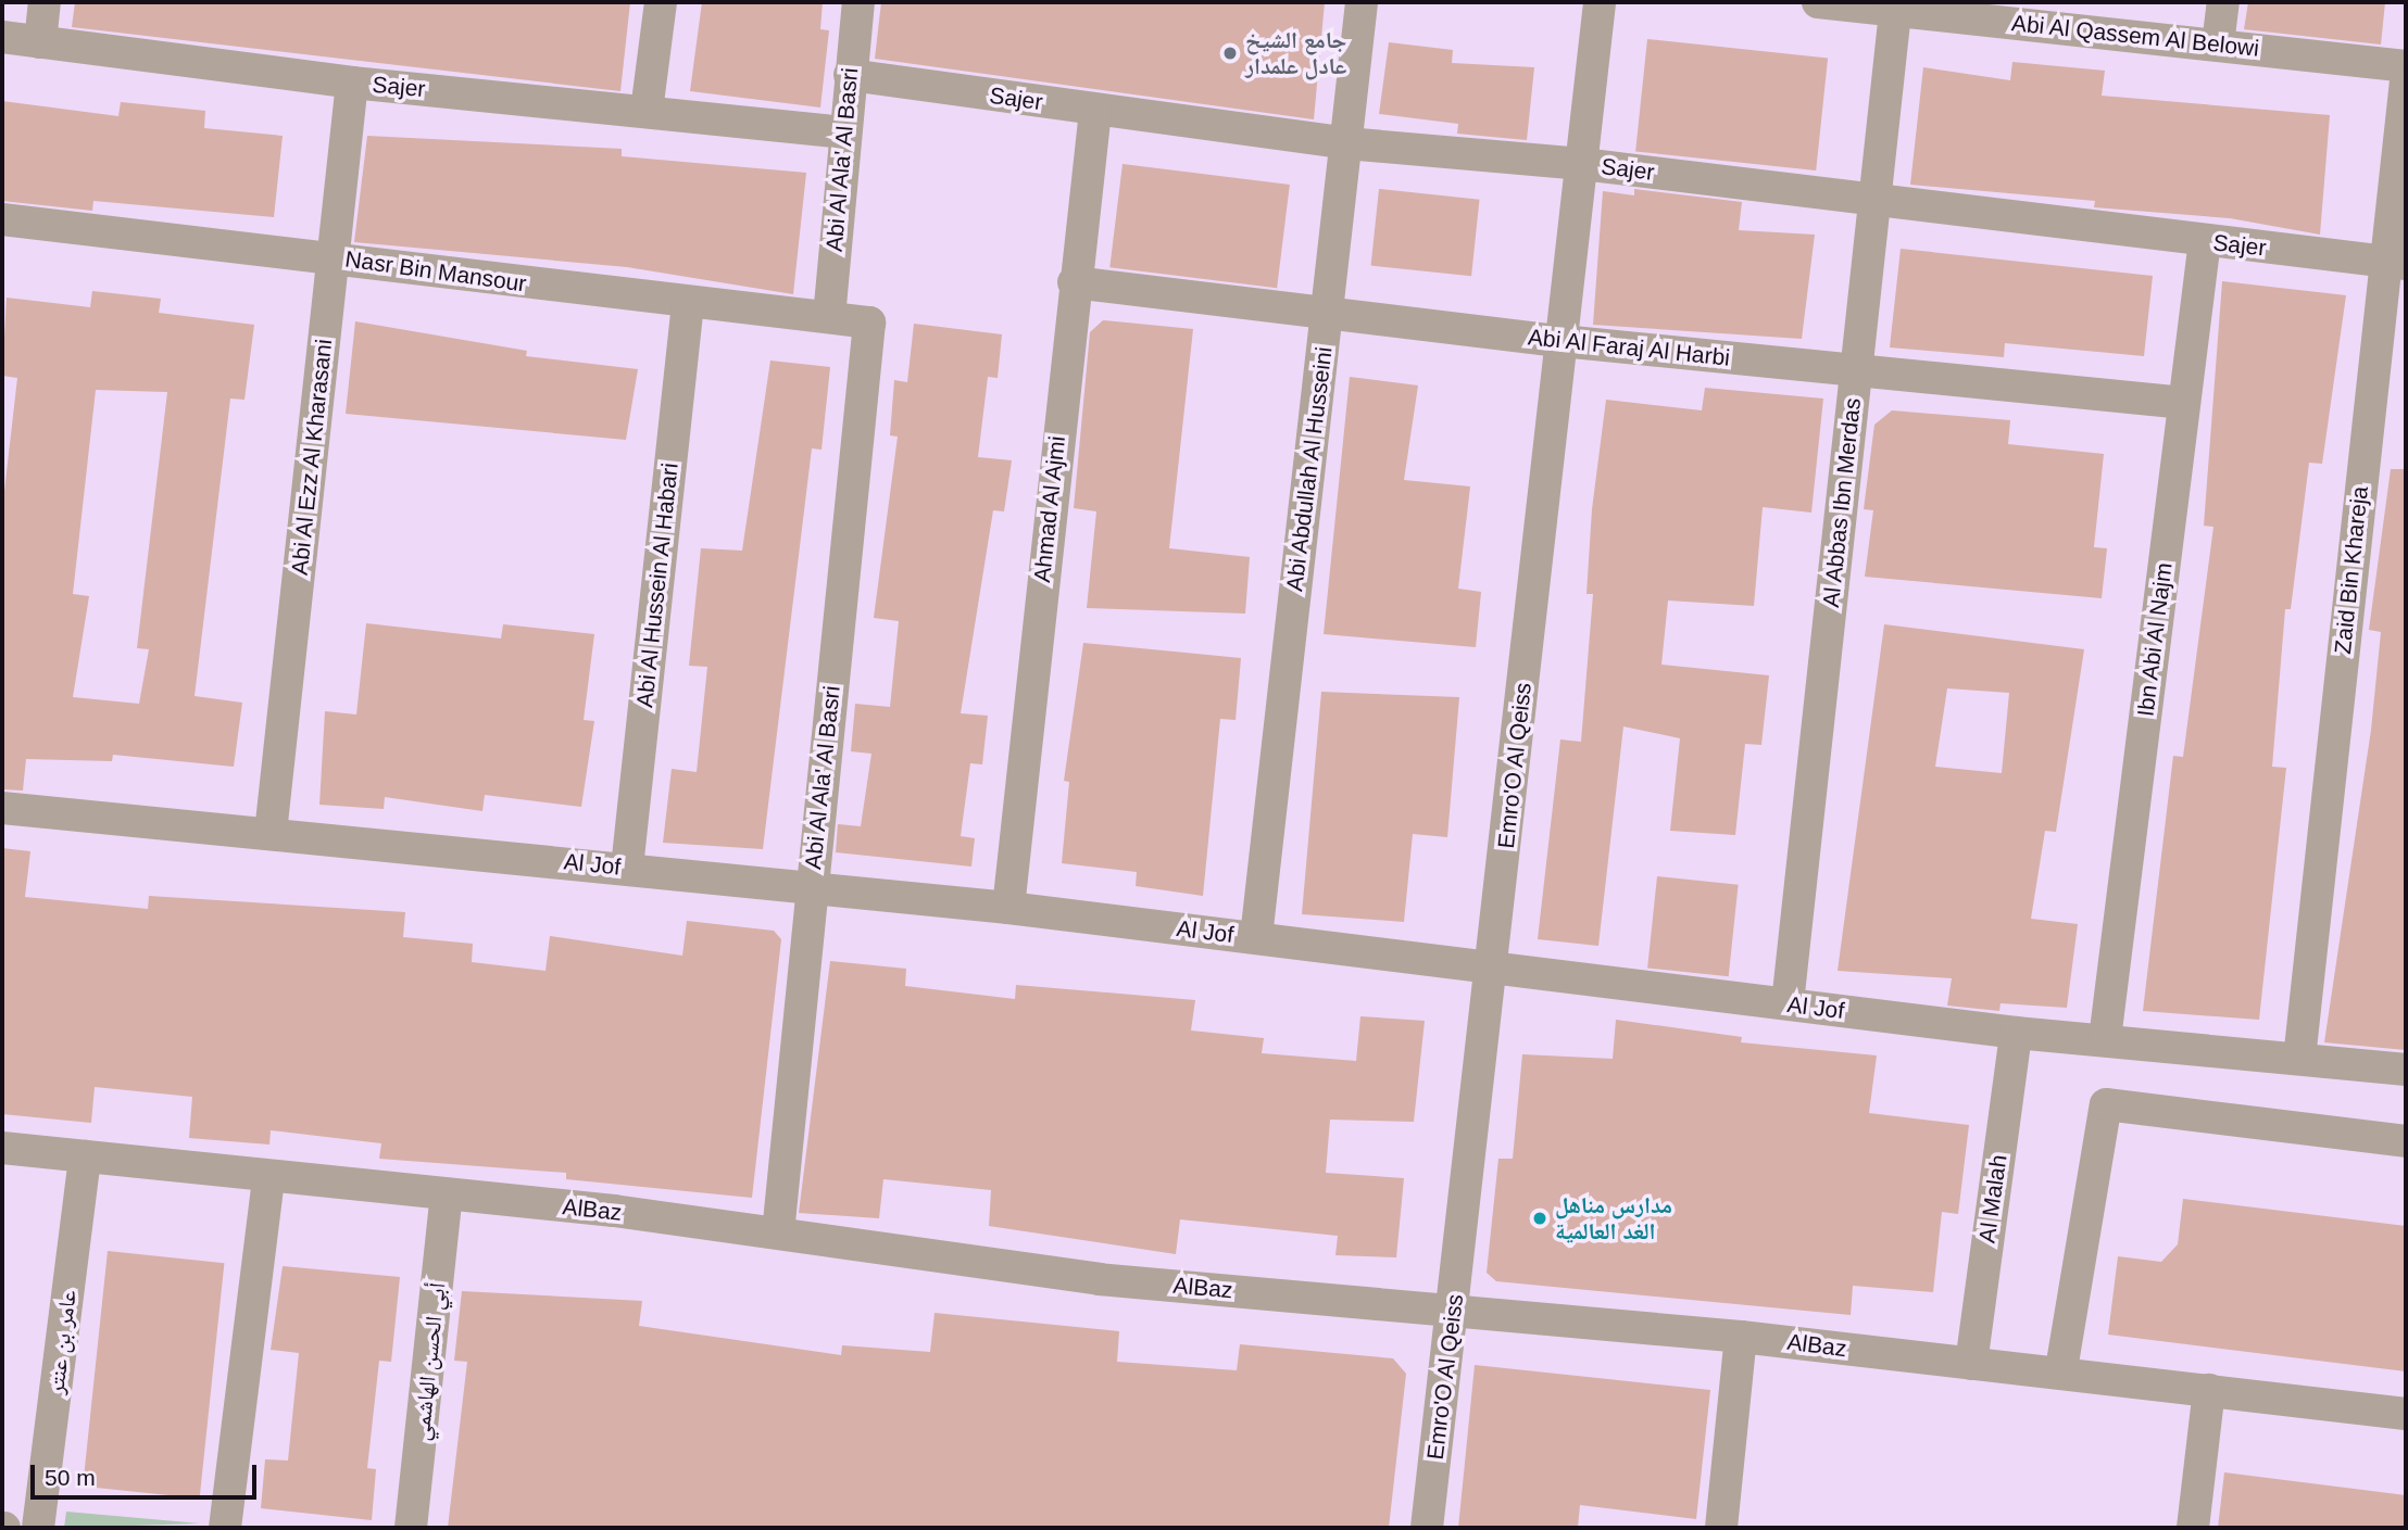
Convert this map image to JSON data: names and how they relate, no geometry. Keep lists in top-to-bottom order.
{
  "streets": {
    "street": [
      "Abi Al Qassem Al Belowi",
      "Sajer",
      "Abi Al Ala' Al Basri",
      "Nasr Bin Mansour",
      "Abi Al Faraj Al Harbi",
      "Abi Al Ezz Al Kharasani",
      "Abi Abdullah Al Husseini",
      "Al Abbas Ibn Merdas",
      "Ahmad Al Ajmi",
      "Zaid Bin Khareja",
      "Abi Al Hussein Al Habari",
      "Ibn Abi Al Najm",
      "Emro'O Al Qeiss",
      "Al Jof",
      "Al Malah",
      "AlBaz",
      "عامر بن عنتر",
      "أبي الحسن الهاشمي"
    ]
  },
  "crossings": [
    ["Abi Al Qassem Al Belowi", "Al Abbas Ibn Merdas"],
    ["Sajer", "Abi Al Ala' Al Basri"],
    ["Sajer", "Abi Al Ezz Al Kharasani"],
    ["Sajer", "Abi Abdullah Al Husseini"],
    ["Sajer", "Al Abbas Ibn Merdas"],
    ["Sajer", "Ahmad Al Ajmi"],
    ["Sajer", "Zaid Bin Khareja"],
    ["Sajer", "Ibn Abi Al Najm"],
    ["Sajer", "Emro'O Al Qeiss"],
    ["Abi Al Ala' Al Basri", "Nasr Bin Mansour"],
    ["Abi Al Ala' Al Basri", "Al Jof"],
    ["Abi Al Ala' Al Basri", "AlBaz"],
    ["Nasr Bin Mansour", "Abi Al Ezz Al Kharasani"],
    ["Nasr Bin Mansour", "Abi Al Hussein Al Habari"],
    ["Abi Al Faraj Al Harbi", "Abi Abdullah Al Husseini"],
    ["Abi Al Faraj Al Harbi", "Al Abbas Ibn Merdas"],
    ["Abi Al Faraj Al Harbi", "Ahmad Al Ajmi"],
    ["Abi Al Faraj Al Harbi", "Ibn Abi Al Najm"],
    ["Abi Al Faraj Al Harbi", "Emro'O Al Qeiss"],
    ["Abi Al Ezz Al Kharasani", "Al Jof"],
    ["Abi Abdullah Al Husseini", "Al Jof"],
    ["Al Abbas Ibn Merdas", "Al Jof"],
    ["Ahmad Al Ajmi", "Al Jof"],
    ["Zaid Bin Khareja", "Al Jof"],
    ["Abi Al Hussein Al Habari", "Al Jof"],
    ["Ibn Abi Al Najm", "Al Jof"],
    ["Emro'O Al Qeiss", "Al Jof"],
    ["Emro'O Al Qeiss", "AlBaz"],
    ["Al Jof", "Al Malah"],
    ["Al Malah", "AlBaz"],
    ["AlBaz", "عامر بن عنتر"],
    ["AlBaz", "أبي الحسن الهاشمي"]
  ],
  "places": ["جامع الشيخ عادل علمدار", "مدارس مناهل الغد العالمية"],
  "scale_bar": "50 m"
}
